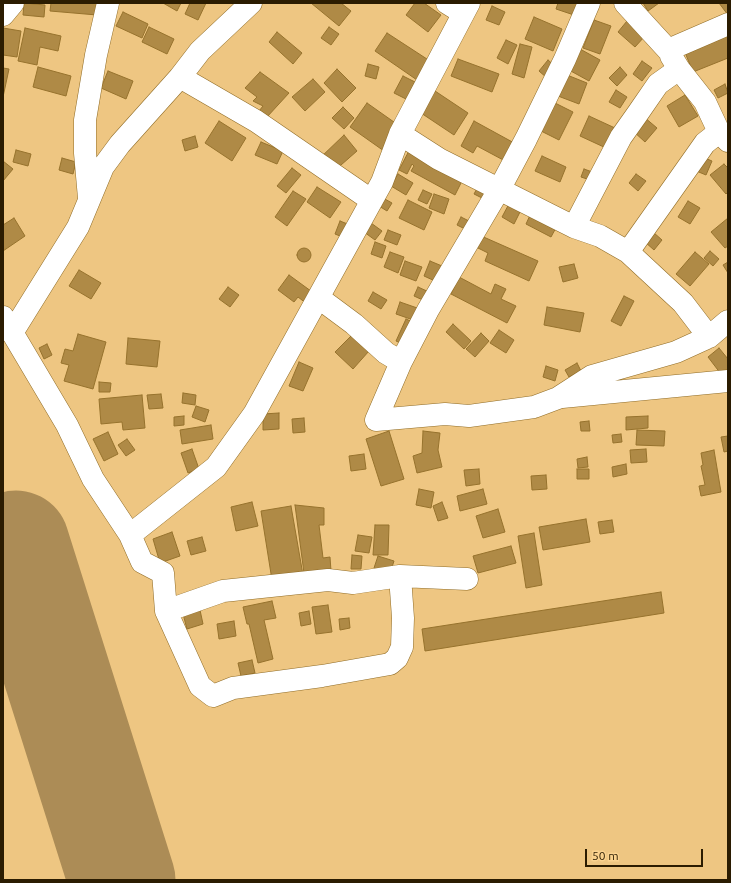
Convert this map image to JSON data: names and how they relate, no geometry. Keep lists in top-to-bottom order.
{
  "scale_bar": "50 m"
}
